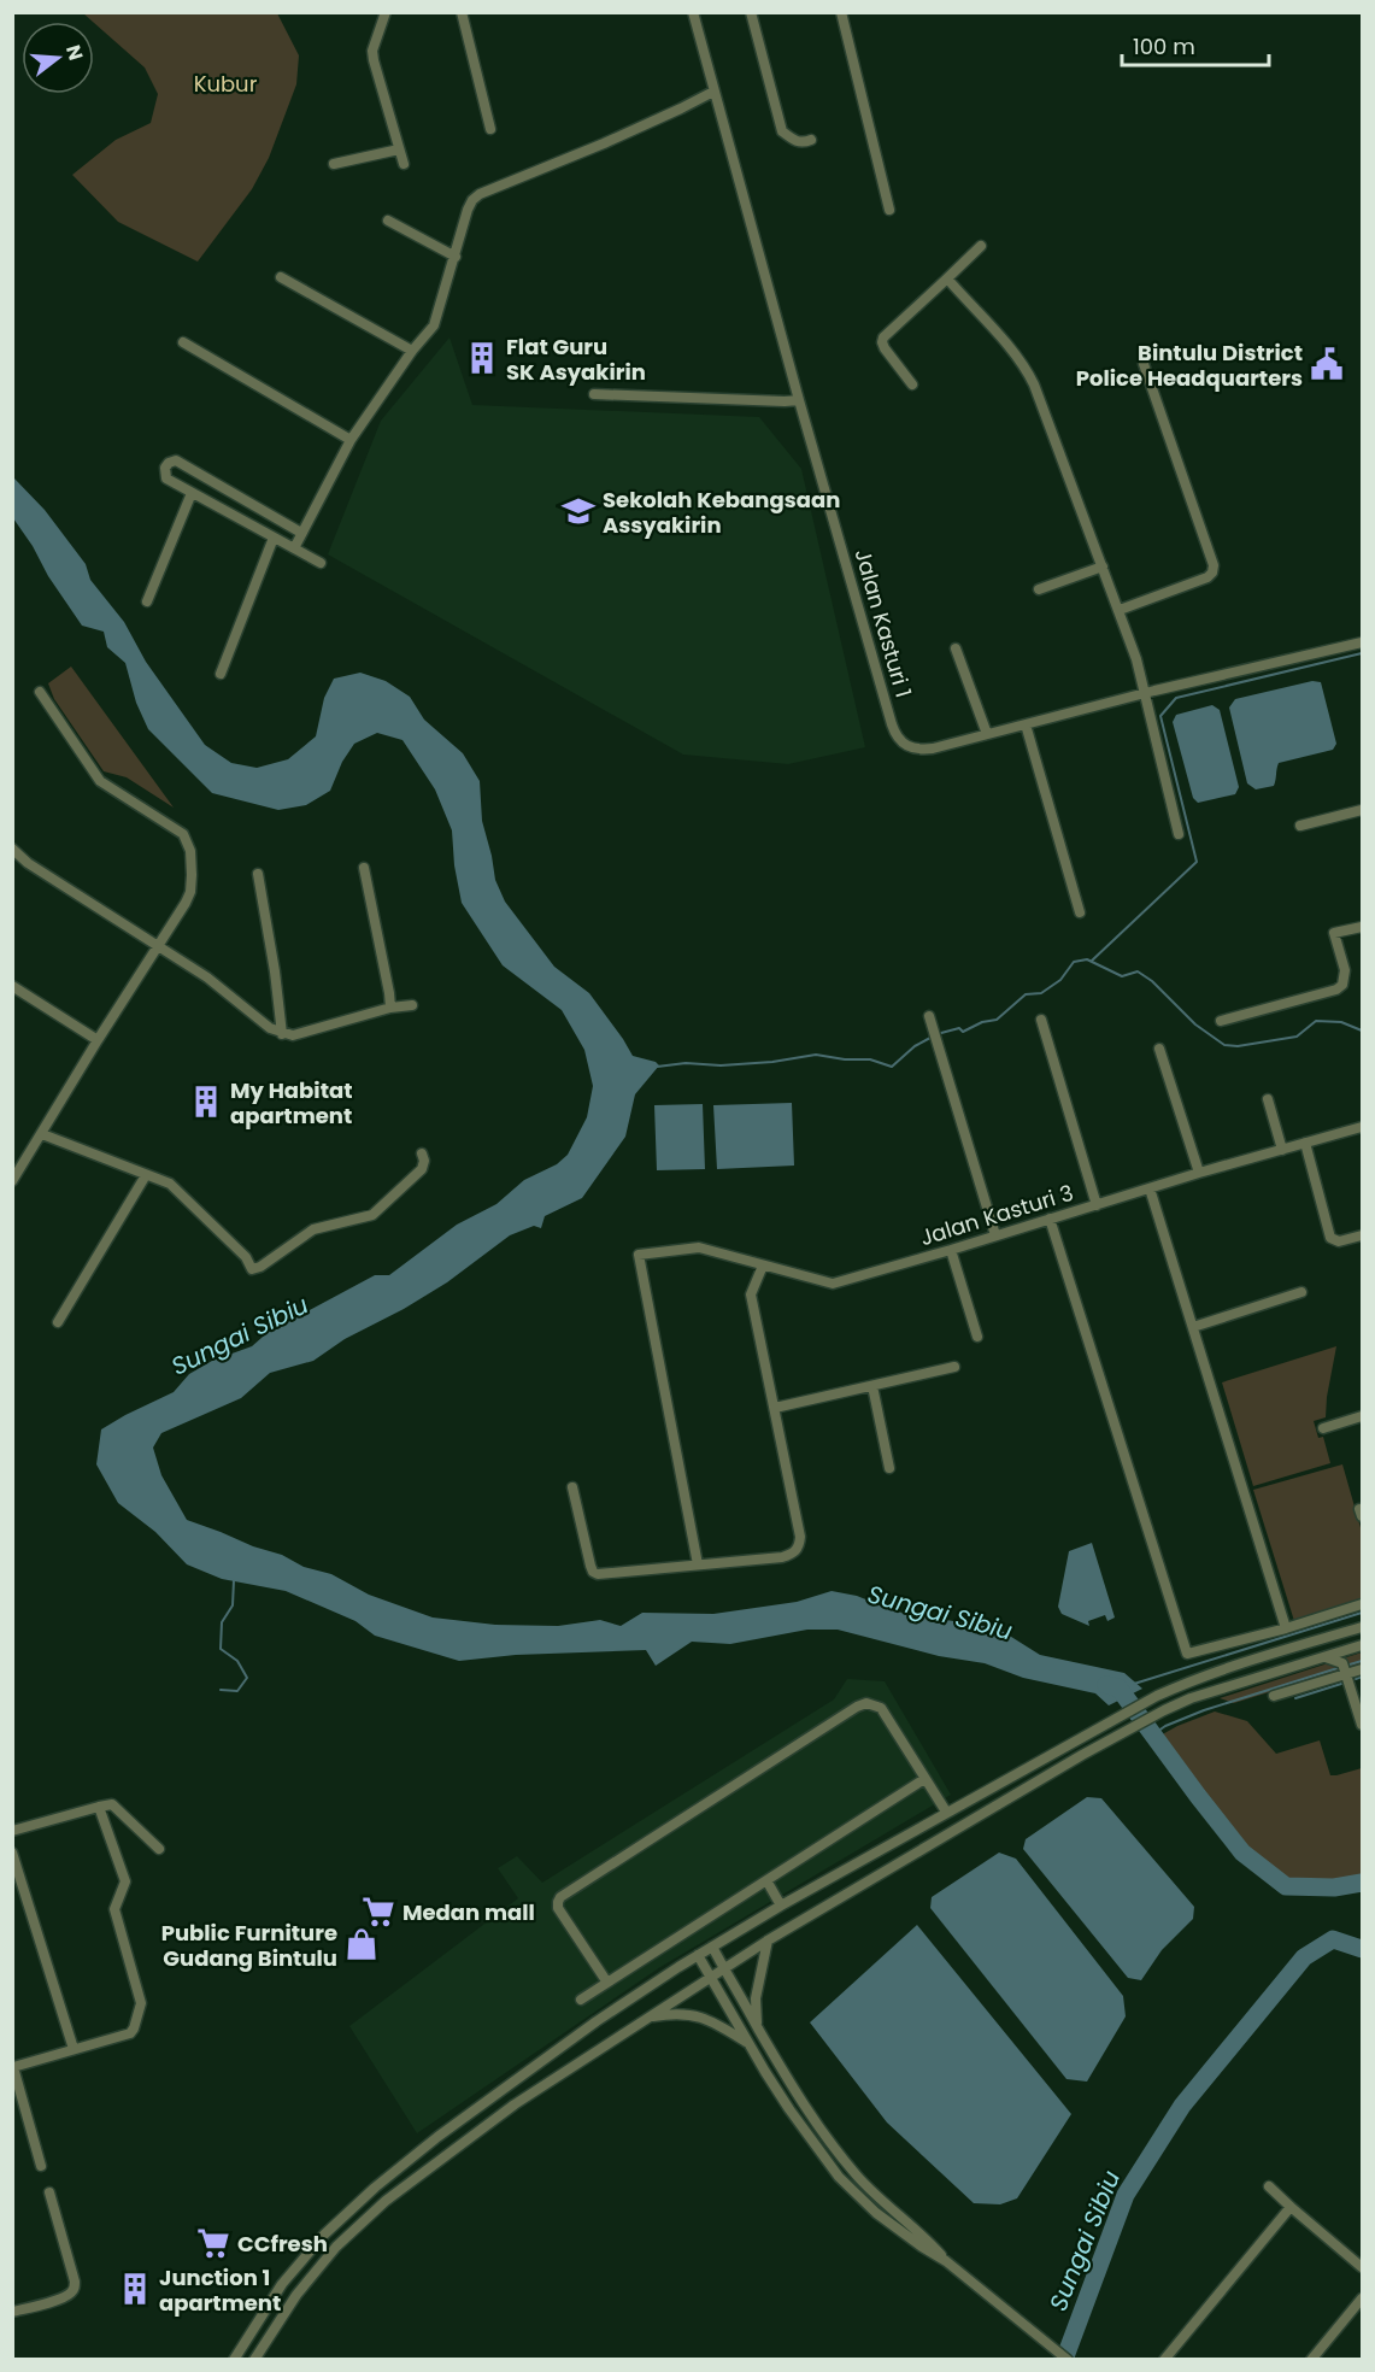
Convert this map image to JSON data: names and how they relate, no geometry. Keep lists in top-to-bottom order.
{
  "streets": {
    "street": ["Jalan Kasturi 1", "Jalan Kasturi 3"]
  },
  "water": ["Sungai Sibiu"],
  "parks": ["Kubur"],
  "places": {
    "building": ["Flat Guru SK Asyakirin", "My Habitat apartment", "Junction 1 apartment"],
    "public building": ["Bintulu District Police Headquarters"],
    "school or university": ["Sekolah Kebangsaan Assyakirin"],
    "supermarket": ["Medan mall", "CCfresh"],
    "shop": ["Public Furniture Gudang Bintulu"]
  },
  "scale_bar": "100 m",
  "north": "right"
}
